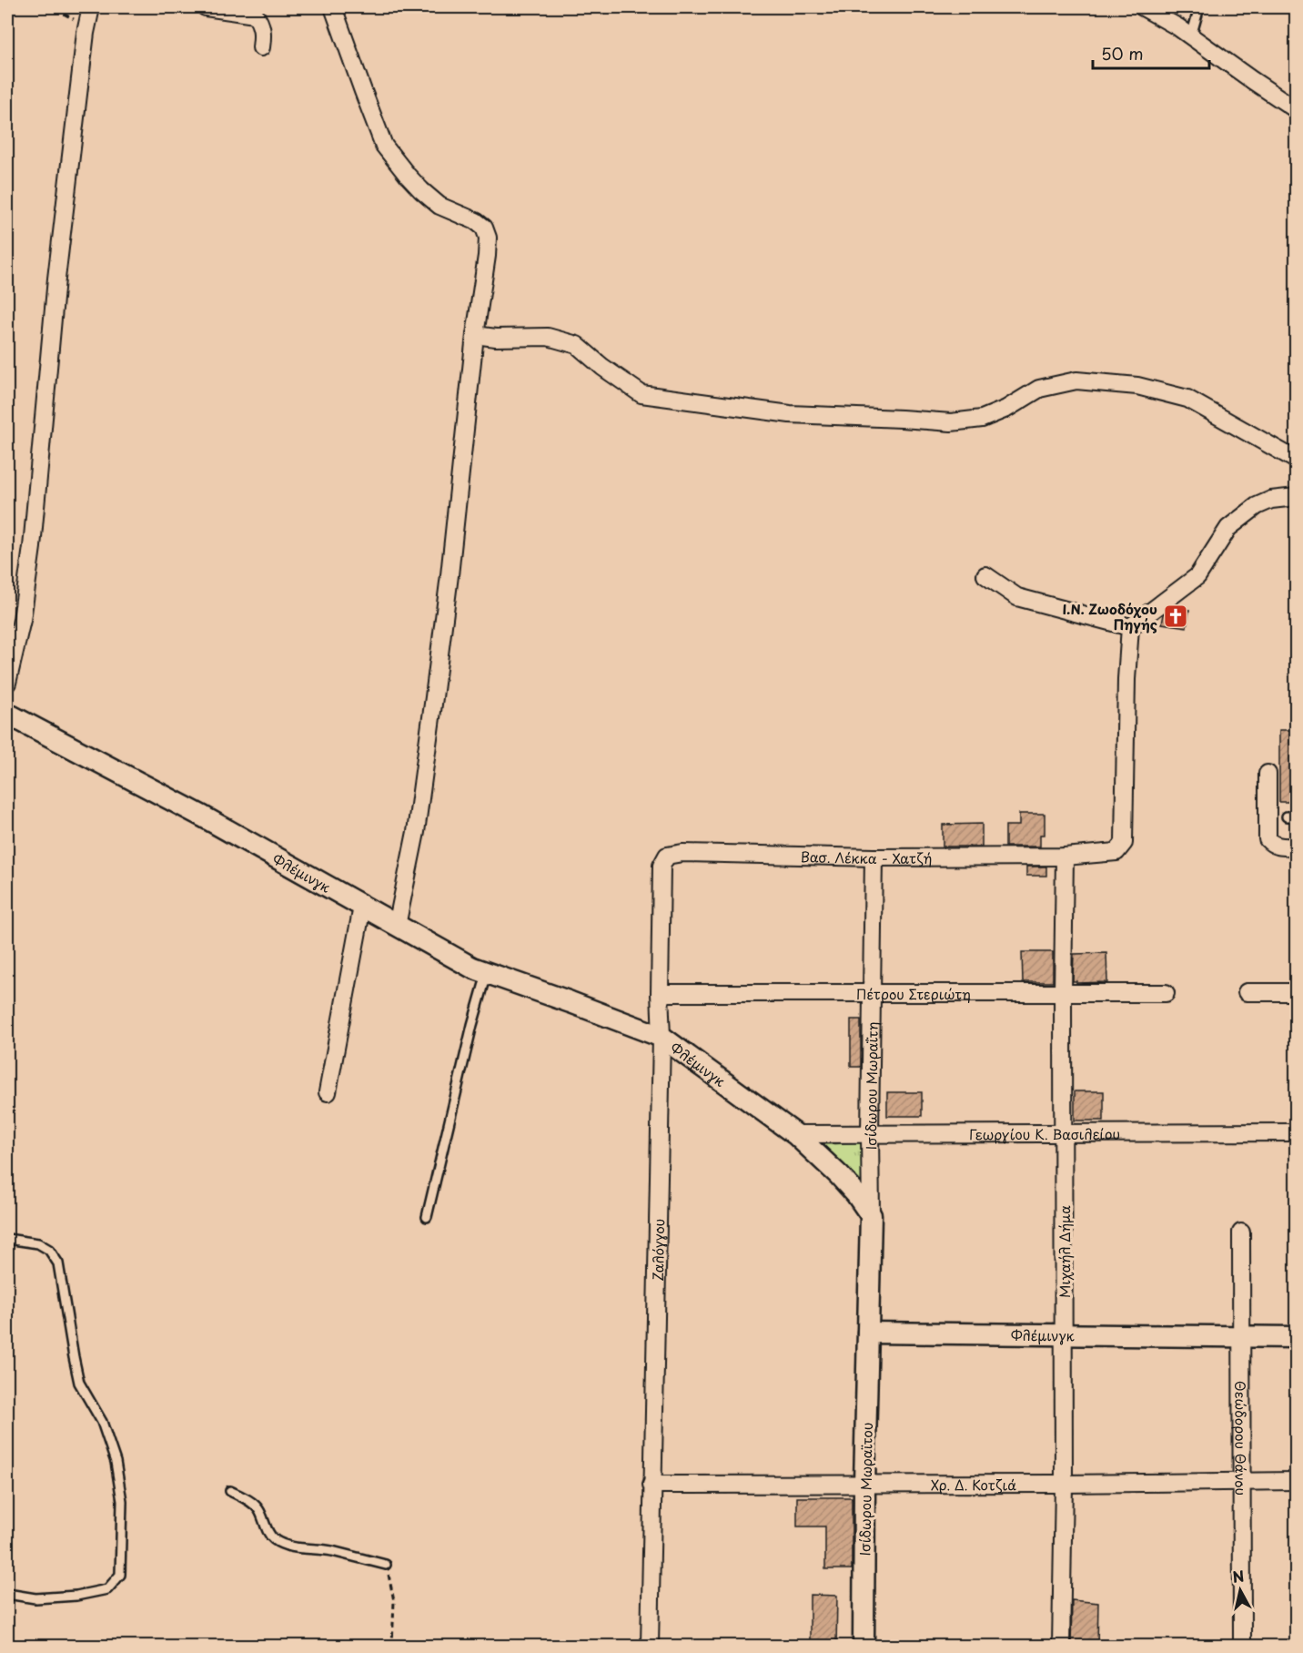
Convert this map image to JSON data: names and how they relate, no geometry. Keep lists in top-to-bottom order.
{
  "streets": {
    "street": [
      "Βασ. Λέκκα - Χατζή",
      "Φλέμινγκ",
      "Πέτρου Στεριώτη",
      "Ισίδωρου Μωραΐτη",
      "Γεωργίου Κ. Βασιλείου",
      "Ζαλόγγου",
      "Μιχαήλ Δήμα",
      "Θεώδορου Θάνου",
      "Χρ. Δ. Κοτζιά",
      "Ισίδωρου Μωραϊτου"
    ]
  },
  "crossings": [
    ["Βασ. Λέκκα - Χατζή", "Ισίδωρου Μωραΐτη"],
    ["Βασ. Λέκκα - Χατζή", "Ζαλόγγου"],
    ["Βασ. Λέκκα - Χατζή", "Μιχαήλ Δήμα"],
    ["Φλέμινγκ", "Ισίδωρου Μωραΐτη"],
    ["Φλέμινγκ", "Γεωργίου Κ. Βασιλείου"],
    ["Φλέμινγκ", "Ζαλόγγου"],
    ["Φλέμινγκ", "Μιχαήλ Δήμα"],
    ["Φλέμινγκ", "Θεώδορου Θάνου"],
    ["Φλέμινγκ", "Ισίδωρου Μωραϊτου"],
    ["Πέτρου Στεριώτη", "Ισίδωρου Μωραΐτη"],
    ["Πέτρου Στεριώτη", "Ζαλόγγου"],
    ["Πέτρου Στεριώτη", "Μιχαήλ Δήμα"],
    ["Ισίδωρου Μωραΐτη", "Γεωργίου Κ. Βασιλείου"],
    ["Γεωργίου Κ. Βασιλείου", "Μιχαήλ Δήμα"],
    ["Ζαλόγγου", "Χρ. Δ. Κοτζιά"],
    ["Μιχαήλ Δήμα", "Χρ. Δ. Κοτζιά"],
    ["Θεώδορου Θάνου", "Χρ. Δ. Κοτζιά"],
    ["Χρ. Δ. Κοτζιά", "Ισίδωρου Μωραϊτου"]
  ],
  "places": {
    "church": ["Ι.Ν. Ζωοδόχου Πηγής"]
  },
  "scale_bar": "50 m",
  "north": "top"
}
